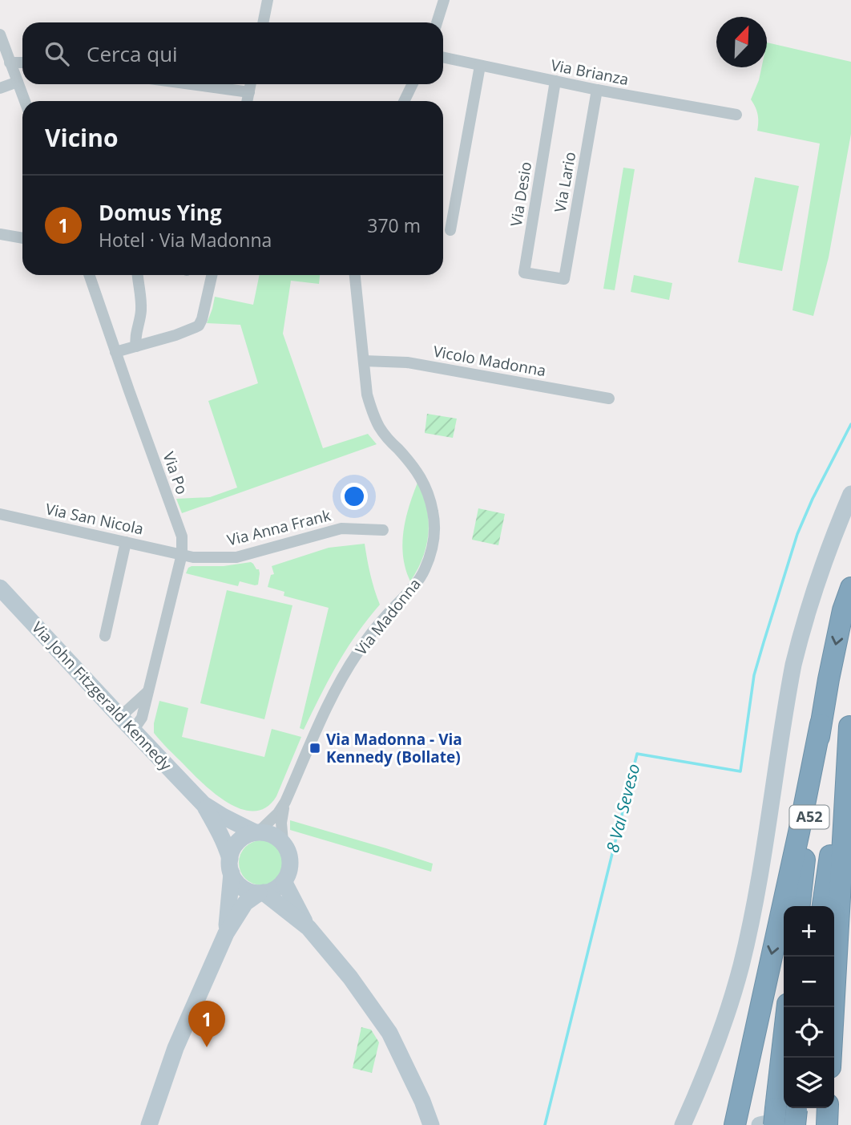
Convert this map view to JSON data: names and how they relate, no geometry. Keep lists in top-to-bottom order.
{
  "streets": {
    "highway": ["A52"],
    "street": [
      "Via Brianza",
      "Via Lario",
      "Via Desio",
      "Vicolo Madonna",
      "Via Po",
      "Via San Nicola",
      "Via Anna Frank",
      "Via Madonna",
      "Via John Fitzgerald Kennedy"
    ]
  },
  "crossings": [
    ["Via Brianza", "Via Lario"],
    ["Via Brianza", "Via Desio"],
    ["Via Lario", "Via Desio"],
    ["Vicolo Madonna", "Via Madonna"],
    ["Via Po", "Via San Nicola"],
    ["Via Po", "Via Anna Frank"],
    ["Via Po", "Via John Fitzgerald Kennedy"],
    ["Via San Nicola", "Via Anna Frank"],
    ["Via Madonna", "Via John Fitzgerald Kennedy"]
  ],
  "water": ["8 Val Seveso"],
  "places": {
    "transit": ["Via Madonna - Via Kennedy (Bollate)"]
  },
  "north": "top right",
  "page": {
    "search": "Cerca qui",
    "heading": "Vicino",
    "list": [
      {
        "mark": "1",
        "name": "Domus Ying",
        "note": "Hotel · Via Madonna",
        "value": "370 m"
      }
    ],
    "map_buttons": ["+", "−"],
    "pins": "1"
  }
}
